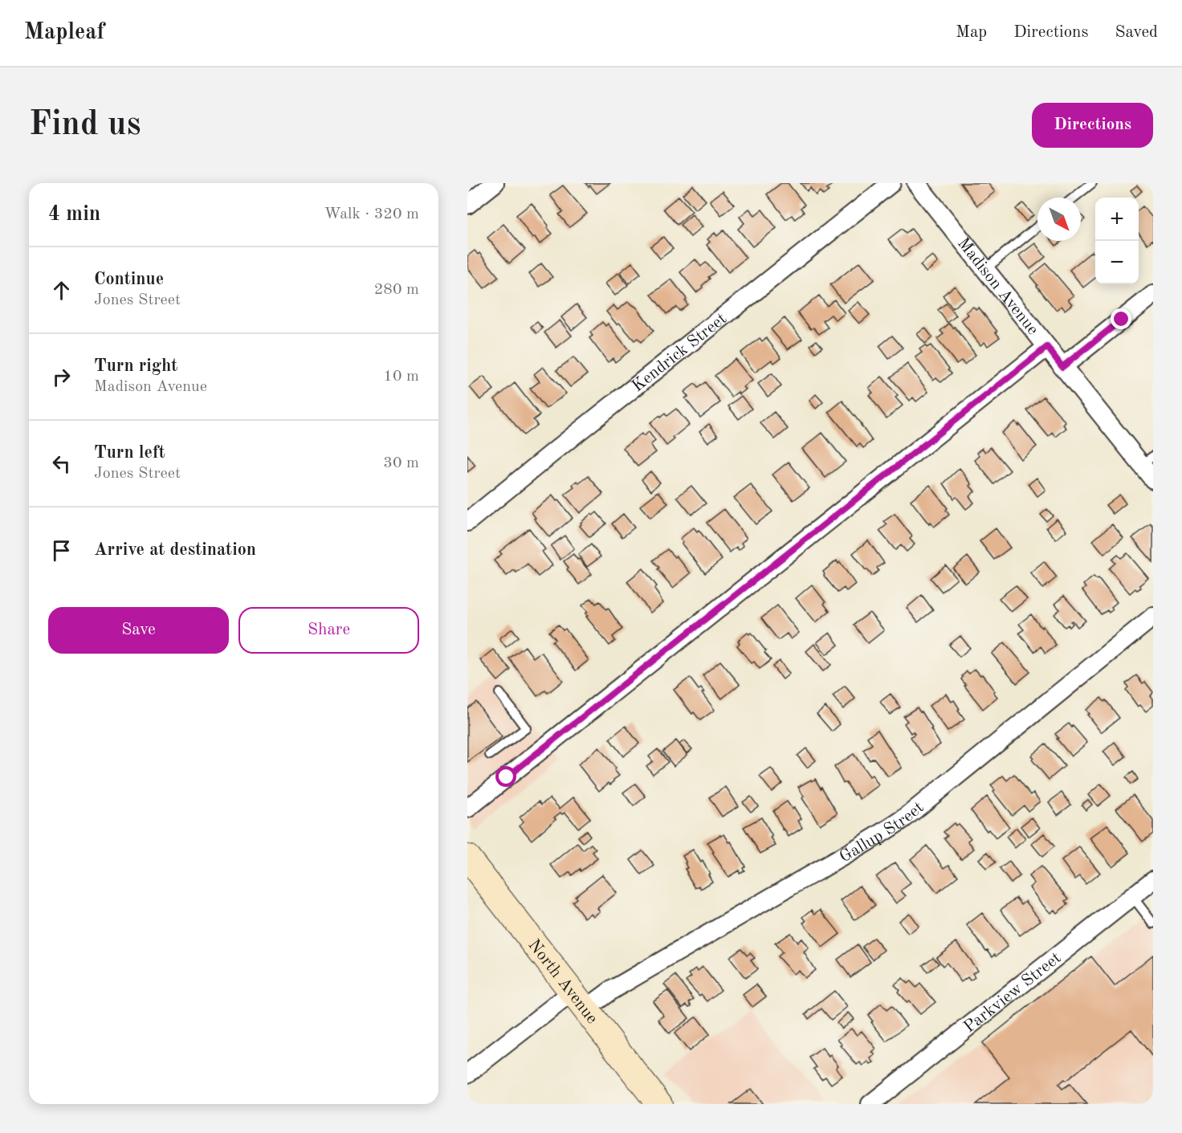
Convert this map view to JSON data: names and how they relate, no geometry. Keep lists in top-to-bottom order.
{
  "streets": {
    "main road": ["North Avenue"],
    "street": [
      "Madison Avenue",
      "Kendrick Street",
      "Gallup Street",
      "Parkview Street"
    ]
  },
  "crossings": [
    ["Gallup Street", "North Avenue"]
  ],
  "north": "bottom right",
  "page": {
    "header": "Mapleaf",
    "nav": ["Map", "Directions", "Saved"],
    "buttons": [
      "Directions",
      ["Save", "Share"]
    ],
    "title": "Find us",
    "heading": ["4 min", "Walk · 320 m"],
    "map_buttons": ["+", "−"],
    "list": [
      ["Continue", "Jones Street", "280 m"],
      ["Turn right", "Madison Avenue", "10 m"],
      ["Turn left", "Jones Street", "30 m"],
      "Arrive at destination"
    ]
  }
}
